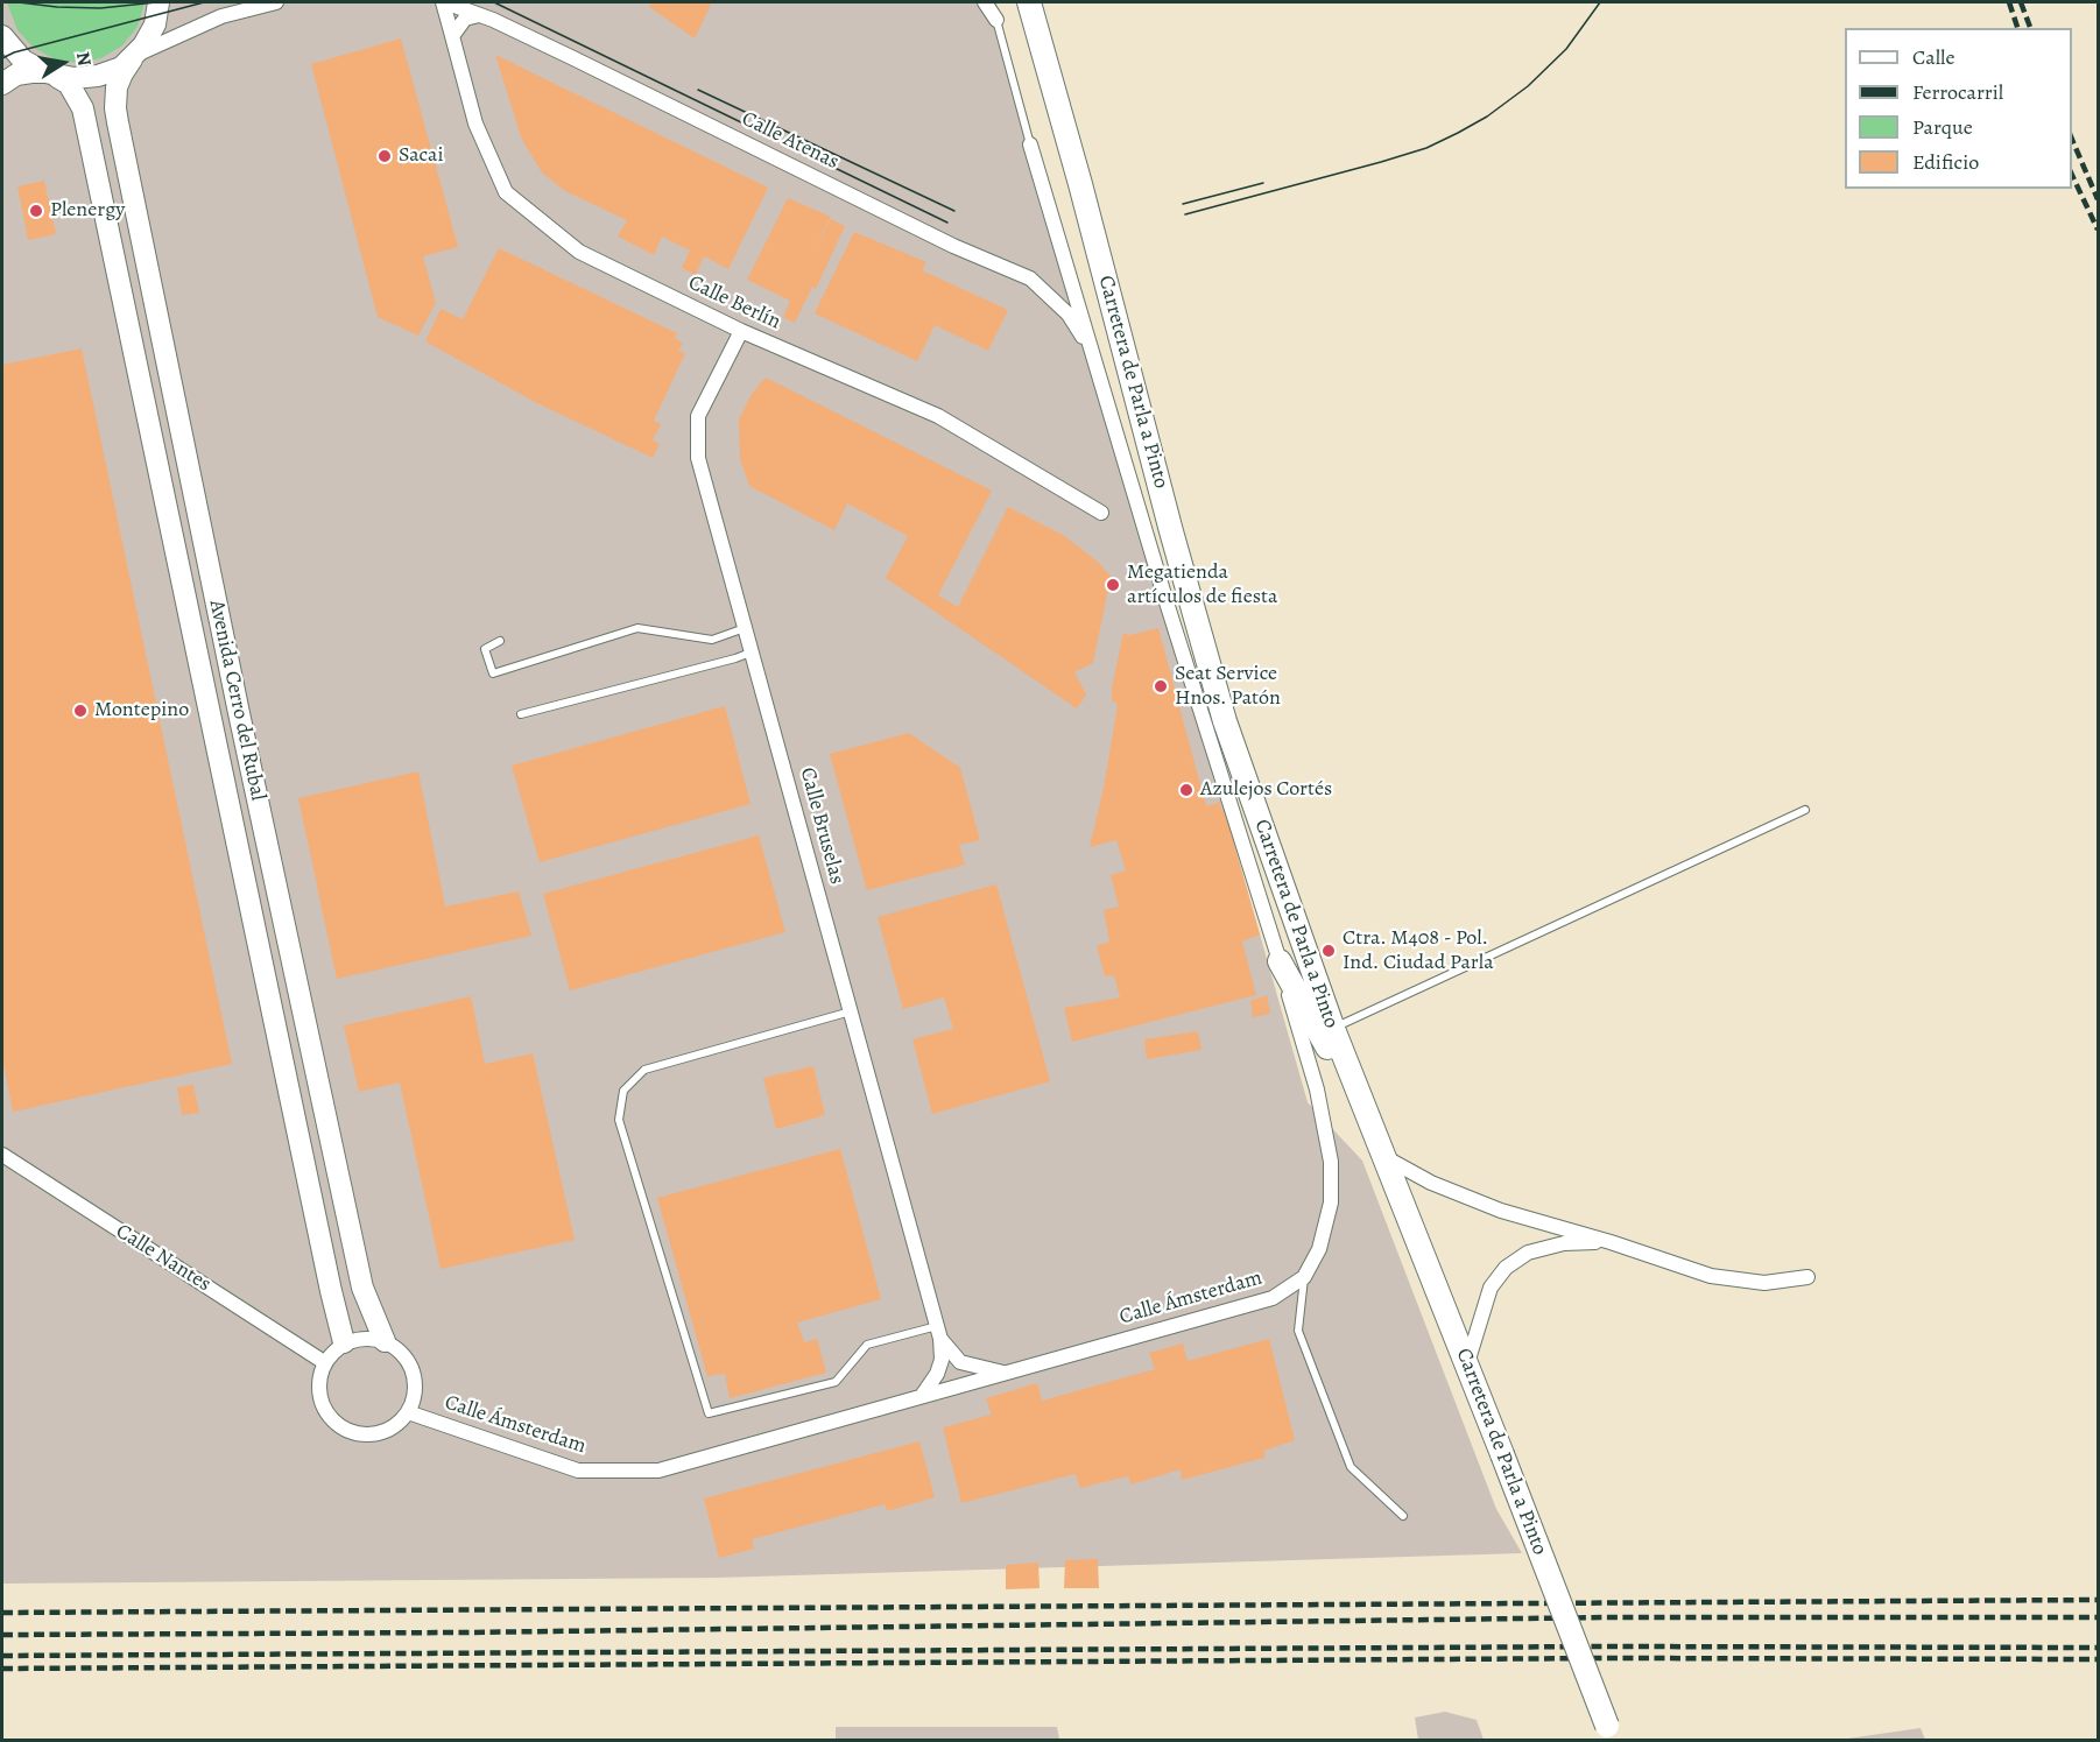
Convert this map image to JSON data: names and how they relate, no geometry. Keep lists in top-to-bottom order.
{
  "streets": {
    "main road": ["Carretera de Parla a Pinto"],
    "street": [
      "Calle Atenas",
      "Calle Berlín",
      "Avenida Cerro del Rubal",
      "Calle Bruselas",
      "Calle Nantes",
      "Calle Ámsterdam"
    ]
  },
  "crossings": [
    ["Calle Atenas", "Calle Berlín"],
    ["Calle Atenas", "Calle Ámsterdam"],
    ["Calle Berlín", "Calle Bruselas"],
    ["Avenida Cerro del Rubal", "Calle Nantes"],
    ["Avenida Cerro del Rubal", "Calle Ámsterdam"],
    ["Calle Nantes", "Calle Ámsterdam"]
  ],
  "places": [
    "Sacai",
    "Plenergy",
    "Megatienda artículos de fiesta",
    "Seat Service Hnos. Patón",
    "Montepino",
    "Azulejos Cortés",
    "Ctra. M408 - Pol. Ind. Ciudad Parla"
  ],
  "legend": [
    "Calle",
    "Ferrocarril",
    "Parque",
    "Edificio"
  ],
  "north": "right"
}
